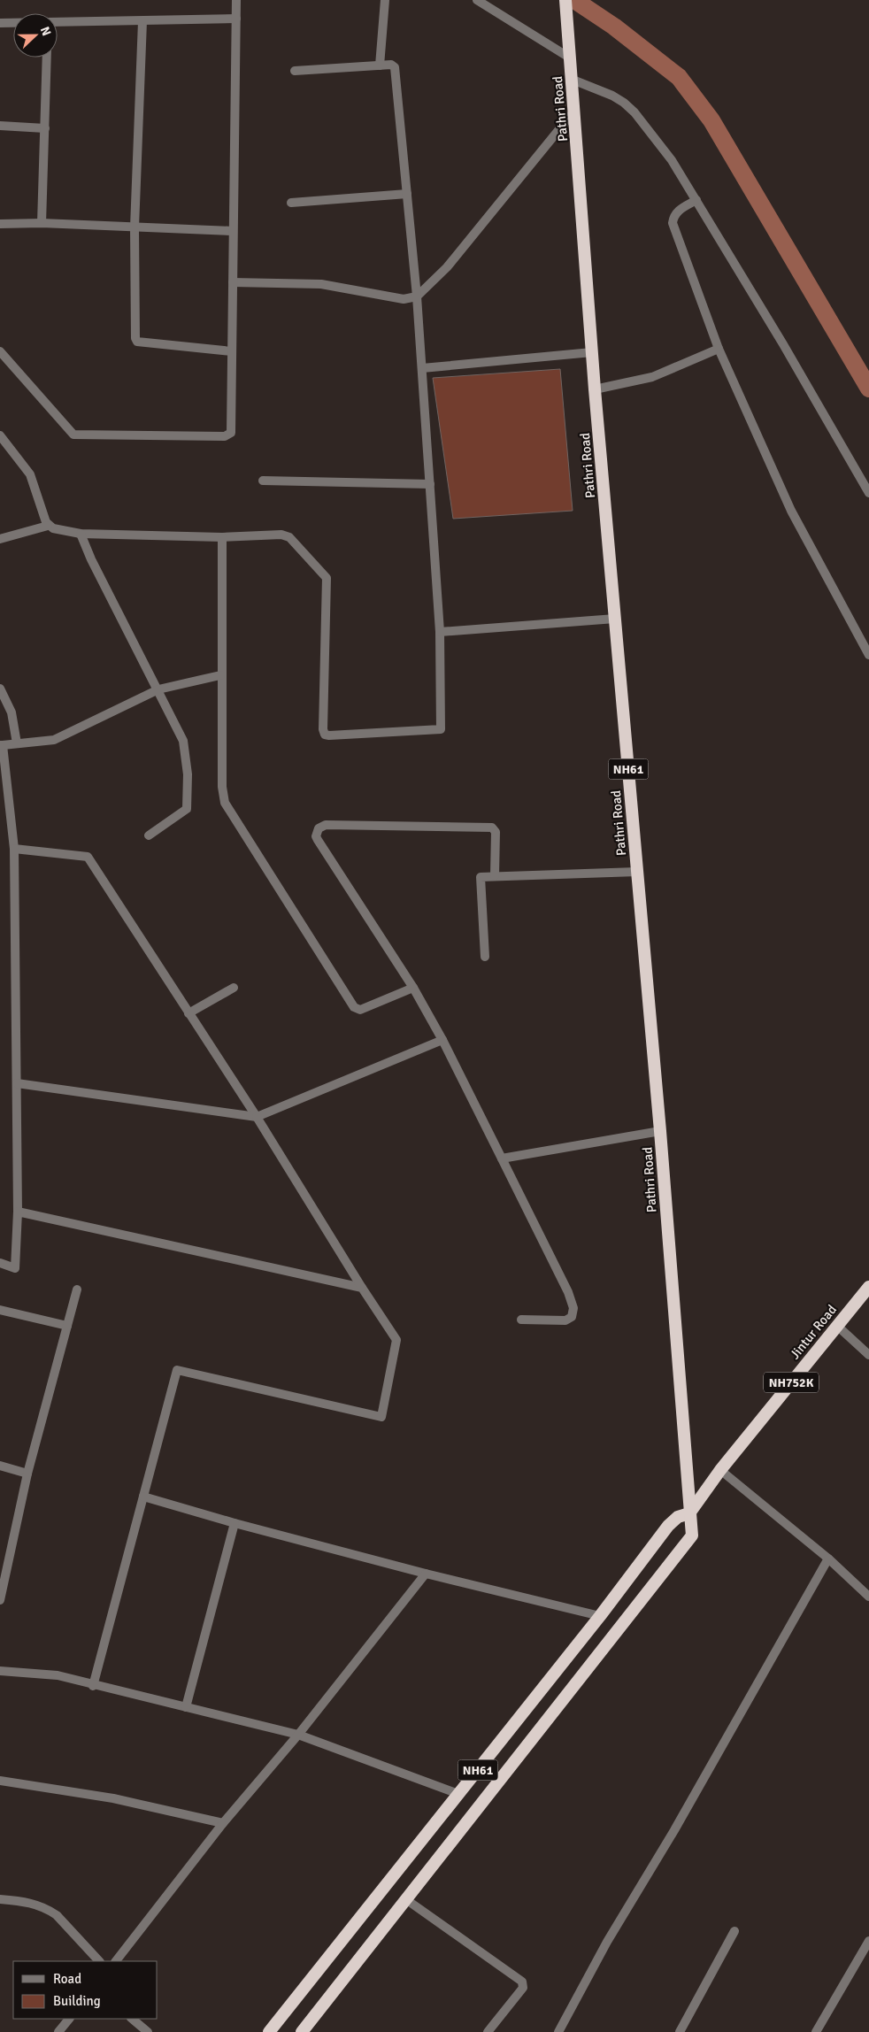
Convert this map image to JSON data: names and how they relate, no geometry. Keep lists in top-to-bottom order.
{
  "streets": {
    "highway": [
      "Pathri Road",
      "NH61",
      "Jintur Road",
      "NH752K"
    ]
  },
  "crossings": [
    ["Pathri Road", "NH61"],
    ["Pathri Road", "NH752K"],
    ["NH61", "NH752K"],
    ["Jintur Road", "NH752K"]
  ],
  "legend": ["Road", "Building"],
  "north": "right"
}
